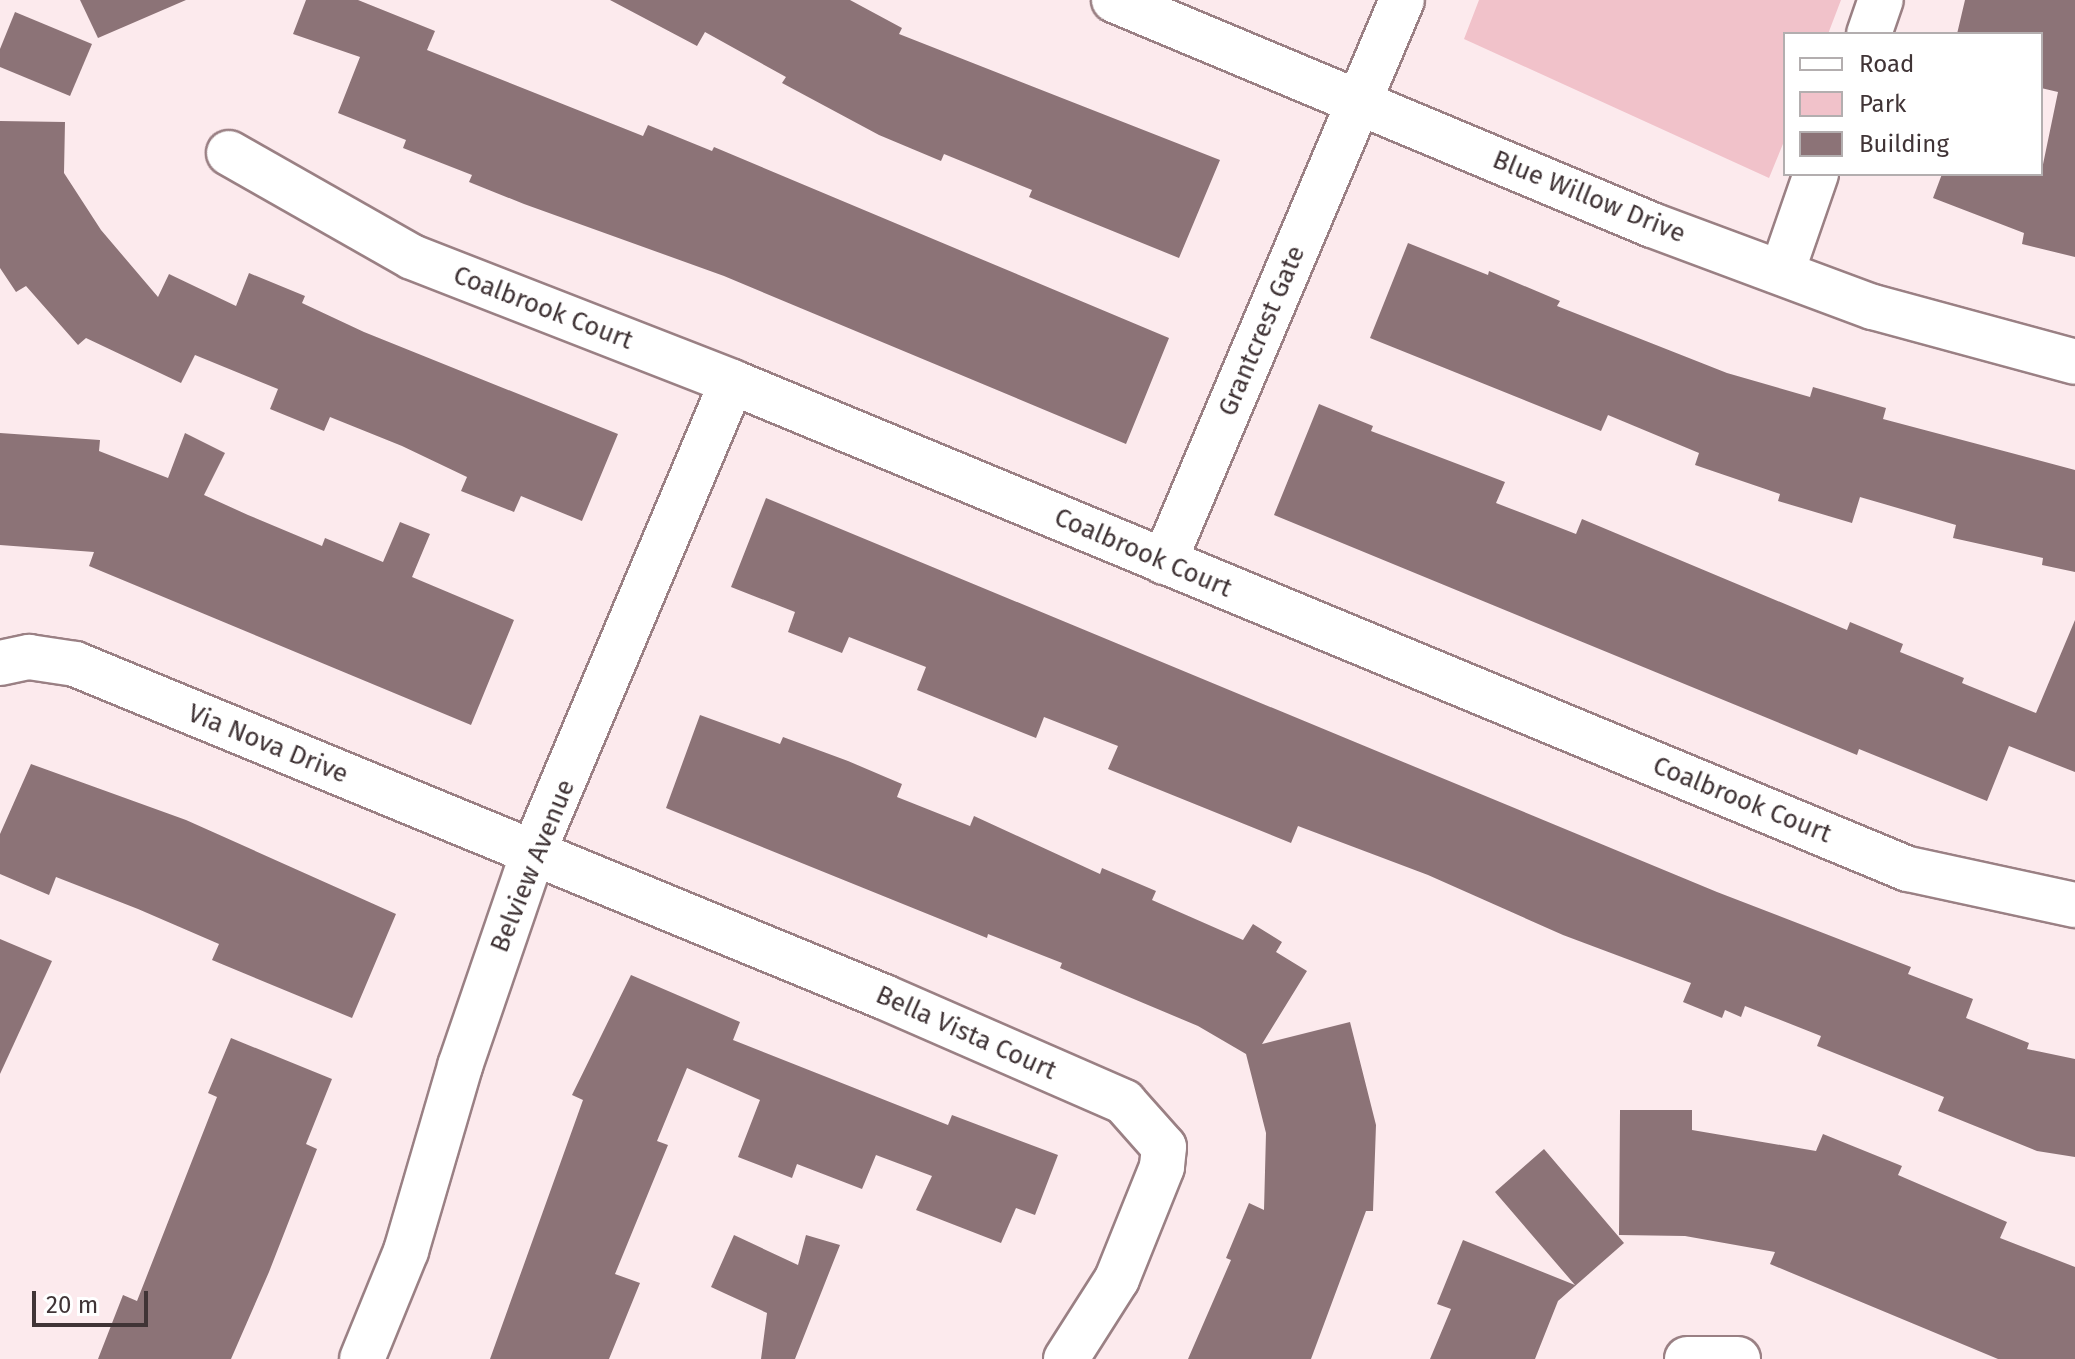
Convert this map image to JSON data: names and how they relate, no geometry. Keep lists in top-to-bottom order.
{
  "streets": {
    "street": [
      "Blue Willow Drive",
      "Coalbrook Court",
      "Grantcrest Gate",
      "Via Nova Drive",
      "Belview Avenue",
      "Bella Vista Court"
    ]
  },
  "crossings": [
    ["Blue Willow Drive", "Grantcrest Gate"],
    ["Coalbrook Court", "Grantcrest Gate"],
    ["Coalbrook Court", "Belview Avenue"],
    ["Via Nova Drive", "Belview Avenue"],
    ["Via Nova Drive", "Bella Vista Court"],
    ["Belview Avenue", "Bella Vista Court"]
  ],
  "legend": ["Road", "Park", "Building"],
  "scale_bar": "20 m"
}
